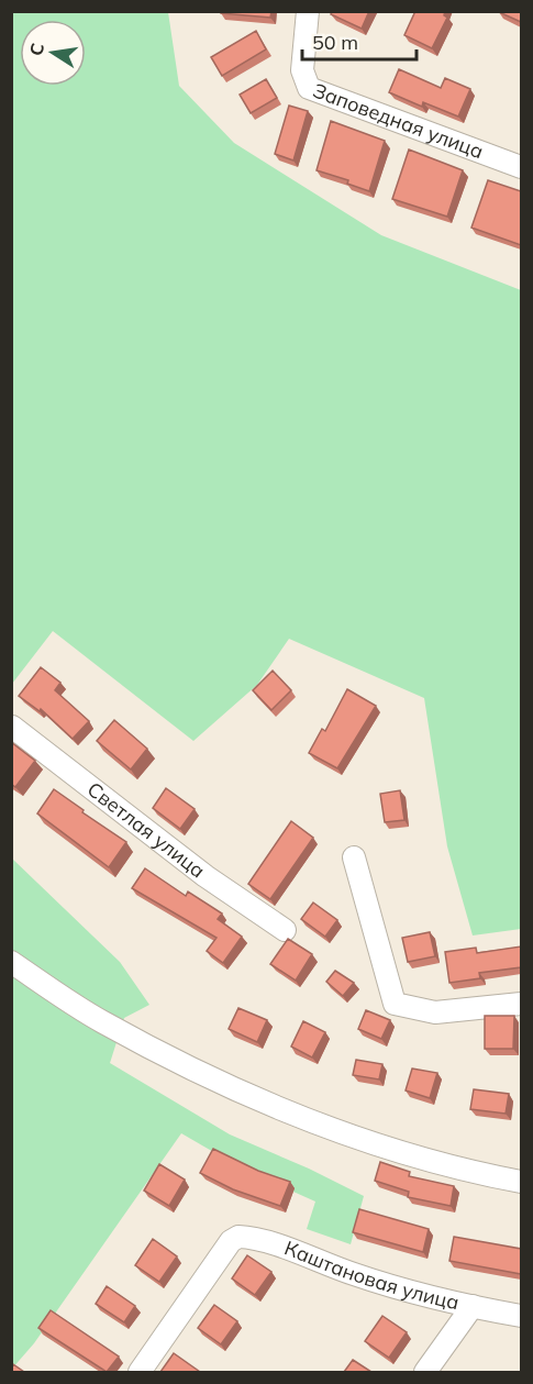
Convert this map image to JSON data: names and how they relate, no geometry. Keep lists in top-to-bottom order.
{
  "streets": {
    "street": ["Заповедная улица", "Светлая улица", "Каштановая улица"]
  },
  "scale_bar": "50 m",
  "north": "left"
}
